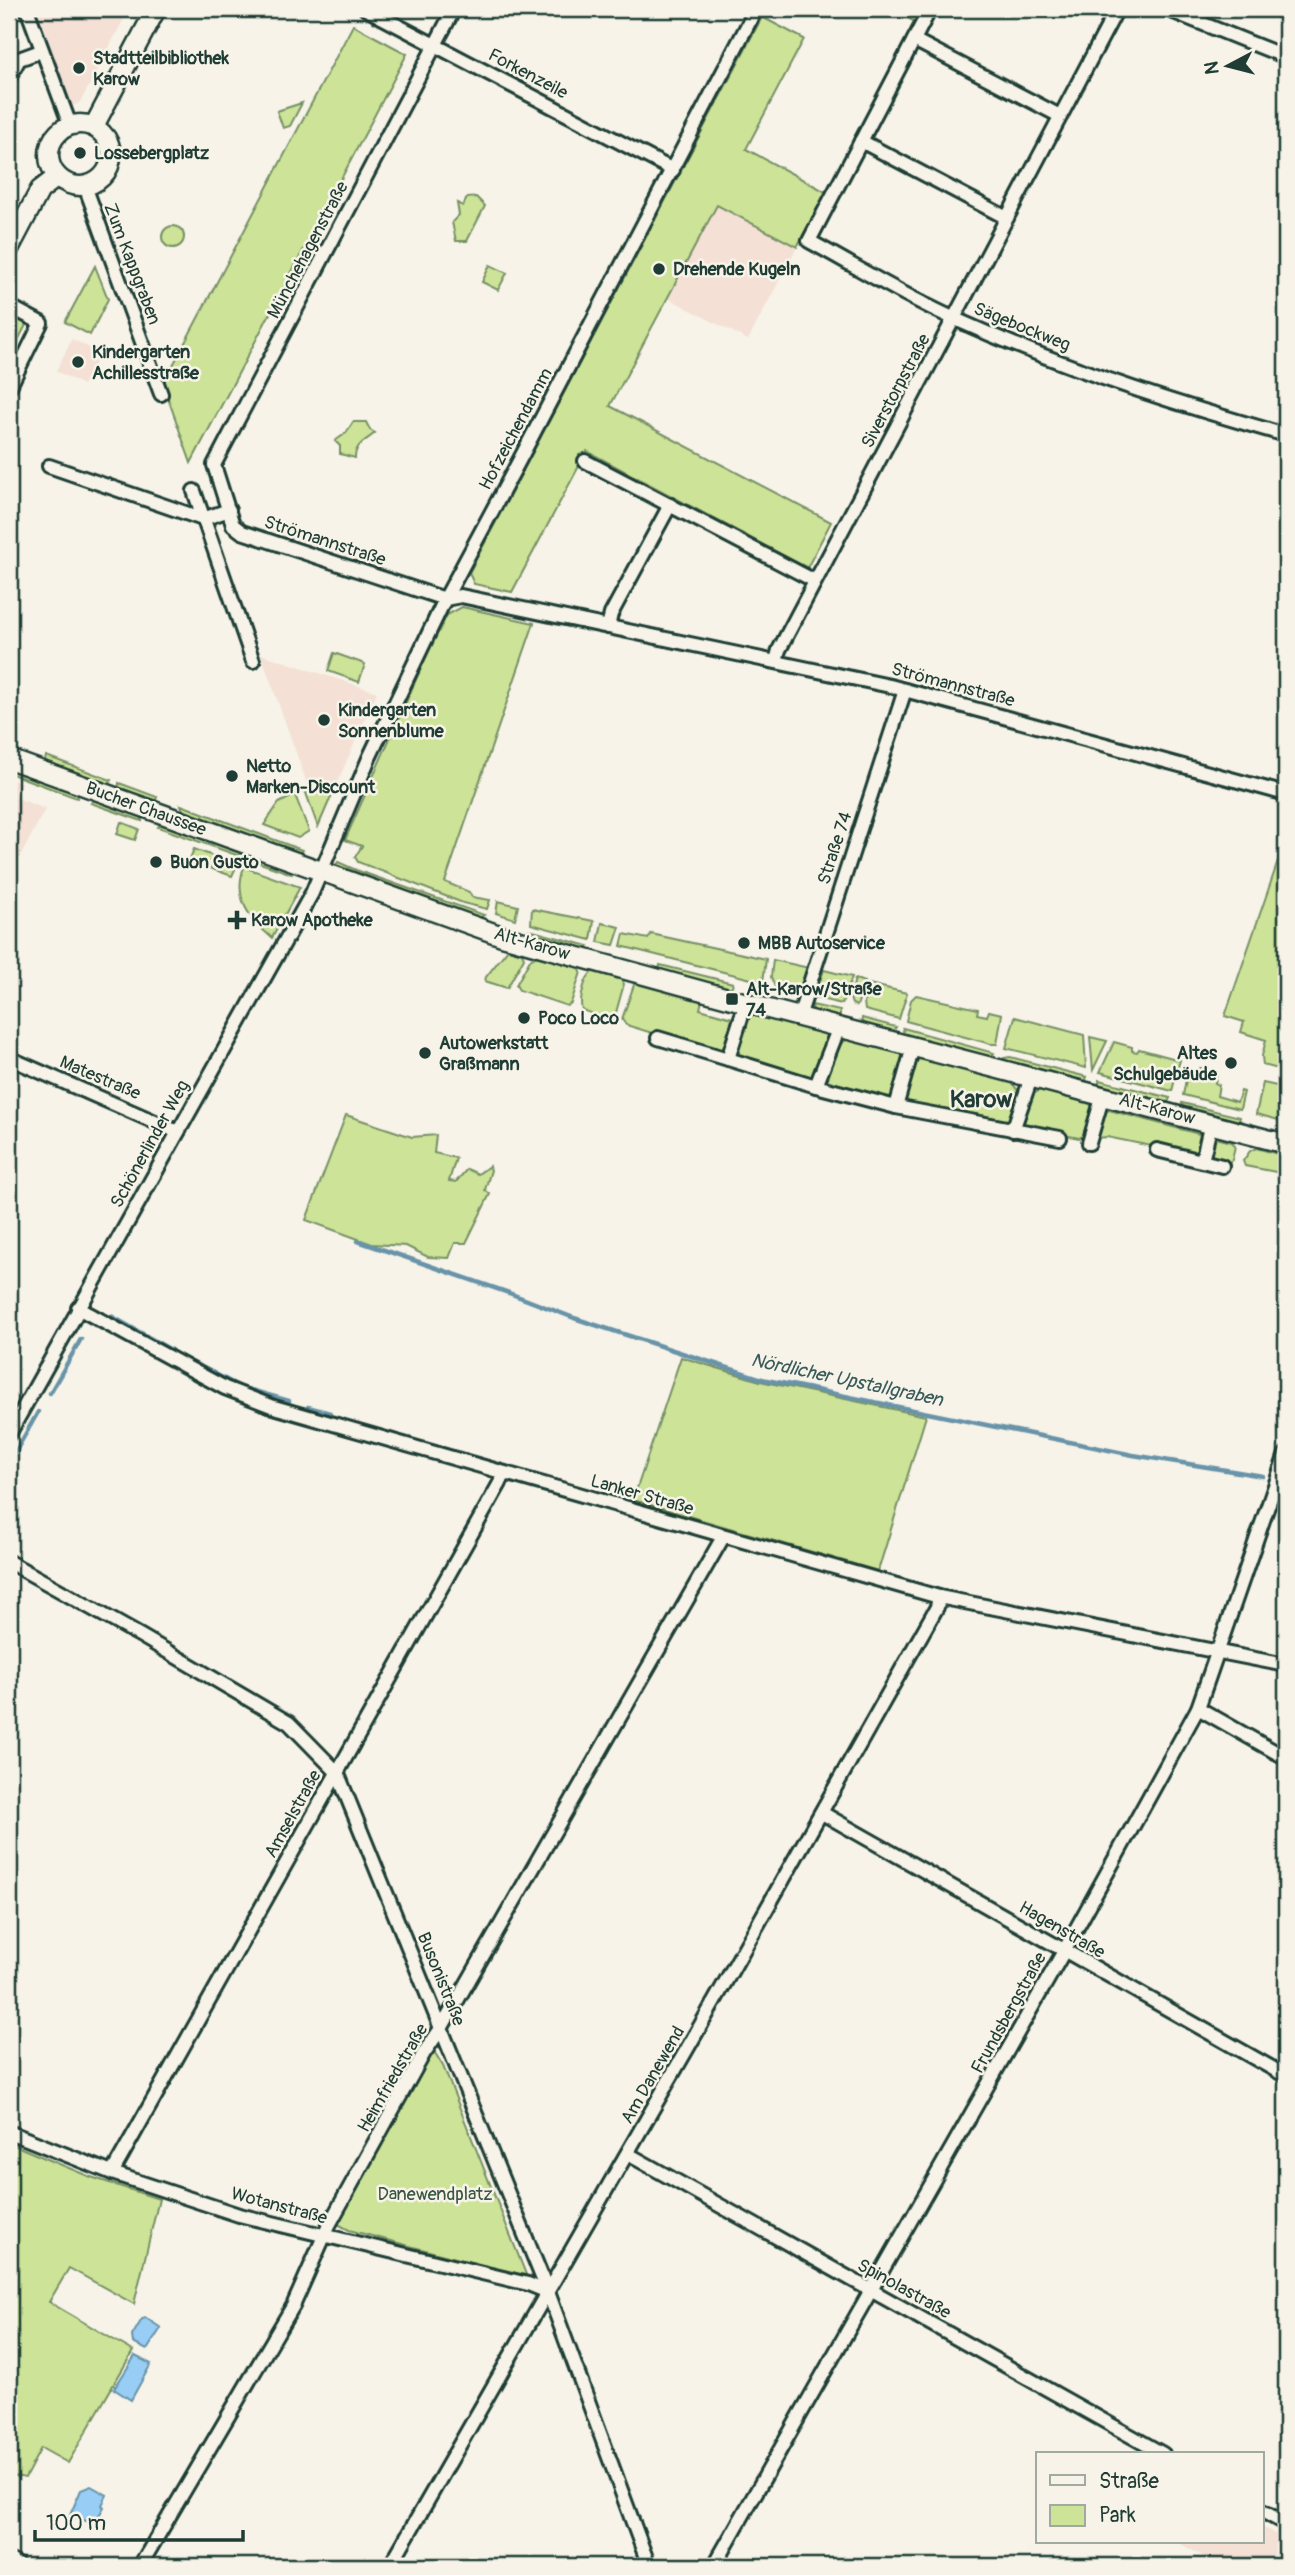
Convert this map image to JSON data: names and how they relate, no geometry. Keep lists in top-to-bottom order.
{
  "streets": {
    "main road": ["Bucher Chaussee", "Alt-Karow"],
    "street": [
      "Forkenzeile",
      "Münchehagenstraße",
      "Zum Kappgraben",
      "Sägebockweg",
      "Siverstorpstraße",
      "Hofzeichendamm",
      "Strömannstraße",
      "Straße 74",
      "Matestraße",
      "Schönerlinder Weg",
      "Lanker Straße",
      "Amselstraße",
      "Hagenstraße",
      "Busonistraße",
      "Frundsbergstraße",
      "Am Danewend",
      "Heimfriedstraße",
      "Wotanstraße",
      "Spinolastraße"
    ]
  },
  "crossings": [
    ["Forkenzeile", "Münchehagenstraße"],
    ["Forkenzeile", "Hofzeichendamm"],
    ["Münchehagenstraße", "Strömannstraße"],
    ["Sägebockweg", "Siverstorpstraße"],
    ["Siverstorpstraße", "Strömannstraße"],
    ["Hofzeichendamm", "Strömannstraße"],
    ["Hofzeichendamm", "Bucher Chaussee"],
    ["Hofzeichendamm", "Alt-Karow"],
    ["Hofzeichendamm", "Schönerlinder Weg"],
    ["Strömannstraße", "Straße 74"],
    ["Bucher Chaussee", "Alt-Karow"],
    ["Bucher Chaussee", "Schönerlinder Weg"],
    ["Straße 74", "Alt-Karow"],
    ["Alt-Karow", "Schönerlinder Weg"],
    ["Matestraße", "Schönerlinder Weg"],
    ["Schönerlinder Weg", "Lanker Straße"],
    ["Lanker Straße", "Amselstraße"],
    ["Lanker Straße", "Frundsbergstraße"],
    ["Lanker Straße", "Am Danewend"],
    ["Lanker Straße", "Heimfriedstraße"],
    ["Amselstraße", "Busonistraße"],
    ["Amselstraße", "Wotanstraße"],
    ["Hagenstraße", "Frundsbergstraße"],
    ["Hagenstraße", "Am Danewend"],
    ["Busonistraße", "Am Danewend"],
    ["Busonistraße", "Heimfriedstraße"],
    ["Busonistraße", "Wotanstraße"],
    ["Frundsbergstraße", "Spinolastraße"],
    ["Am Danewend", "Wotanstraße"],
    ["Am Danewend", "Spinolastraße"],
    ["Heimfriedstraße", "Wotanstraße"]
  ],
  "districts": ["Karow"],
  "water": ["Nördlicher Upstallgraben"],
  "parks": ["Danewendplatz"],
  "places": {
    "other": [
      "Stadtteilbibliothek Karow",
      "Lossebergplatz",
      "Drehende Kugeln",
      "Kindergarten Achillesstraße",
      "Kindergarten Sonnenblume",
      "Netto Marken-Discount",
      "Buon Gusto",
      "MBB Autoservice",
      "Poco Loco",
      "Autowerkstatt Graßmann",
      "Altes Schulgebäude"
    ],
    "health": ["Karow Apotheke"],
    "transit": ["Alt-Karow/Straße 74"]
  },
  "legend": ["Straße", "Park"],
  "scale_bar": "100 m",
  "north": "left"
}
